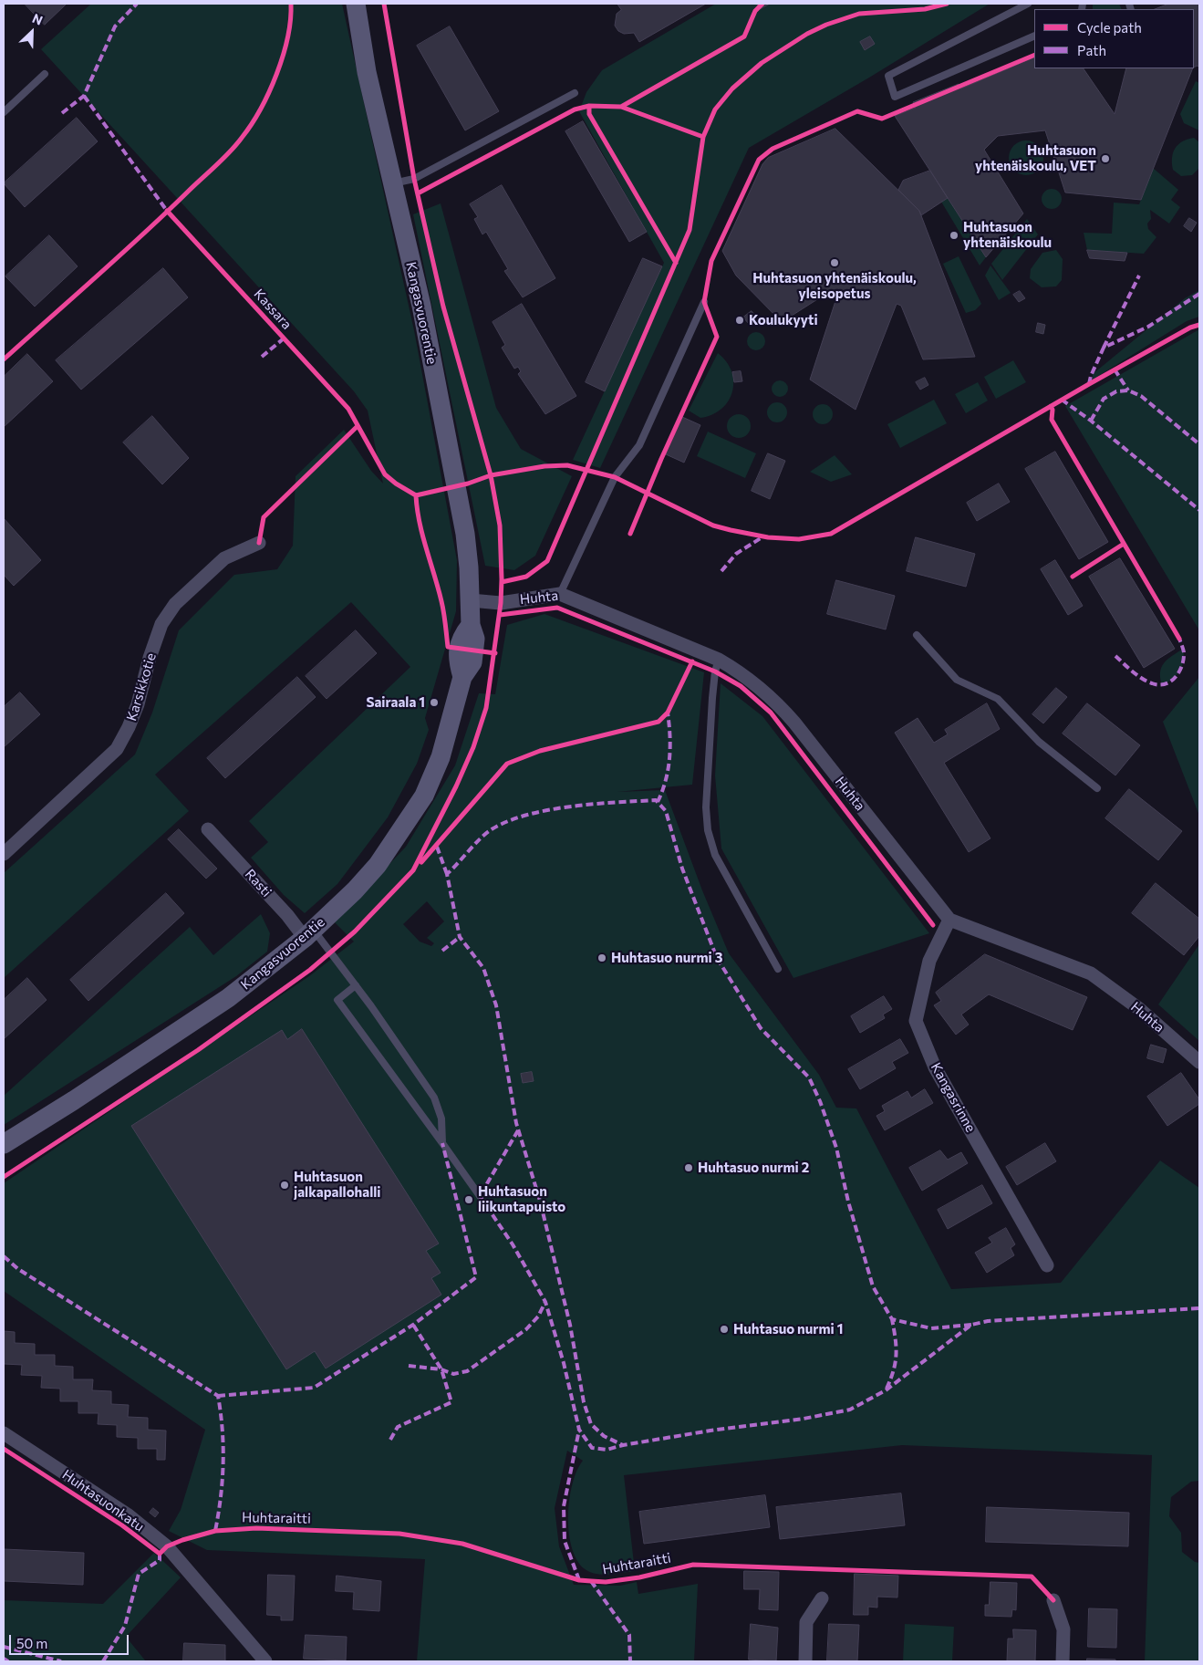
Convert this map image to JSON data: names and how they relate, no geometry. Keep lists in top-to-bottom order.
{
  "streets": {
    "main road": ["Kangasvuorentie"],
    "street": [
      "Huhta",
      "Karsikkotie",
      "Rasti",
      "Kangasrinne",
      "Huhtasuonkatu"
    ],
    "cycle path": ["Kassara", "Huhtaraitti"]
  },
  "crossings": [
    ["Kangasvuorentie", "Huhta"],
    ["Kangasvuorentie", "Rasti"],
    ["Huhta", "Kangasrinne"]
  ],
  "places": [
    "Huhtasuon yhtenäiskoulu, VET",
    "Huhtasuon yhtenäiskoulu",
    "Huhtasuon yhtenäiskoulu, yleisopetus",
    "Koulukyyti",
    "Sairaala 1",
    "Huhtasuo nurmi 3",
    "Huhtasuo nurmi 2",
    "Huhtasuon jalkapallohalli",
    "Huhtasuon liikuntapuisto",
    "Huhtasuo nurmi 1"
  ],
  "legend": ["Cycle path", "Path"],
  "scale_bar": "50 m",
  "north": "top right"
}
